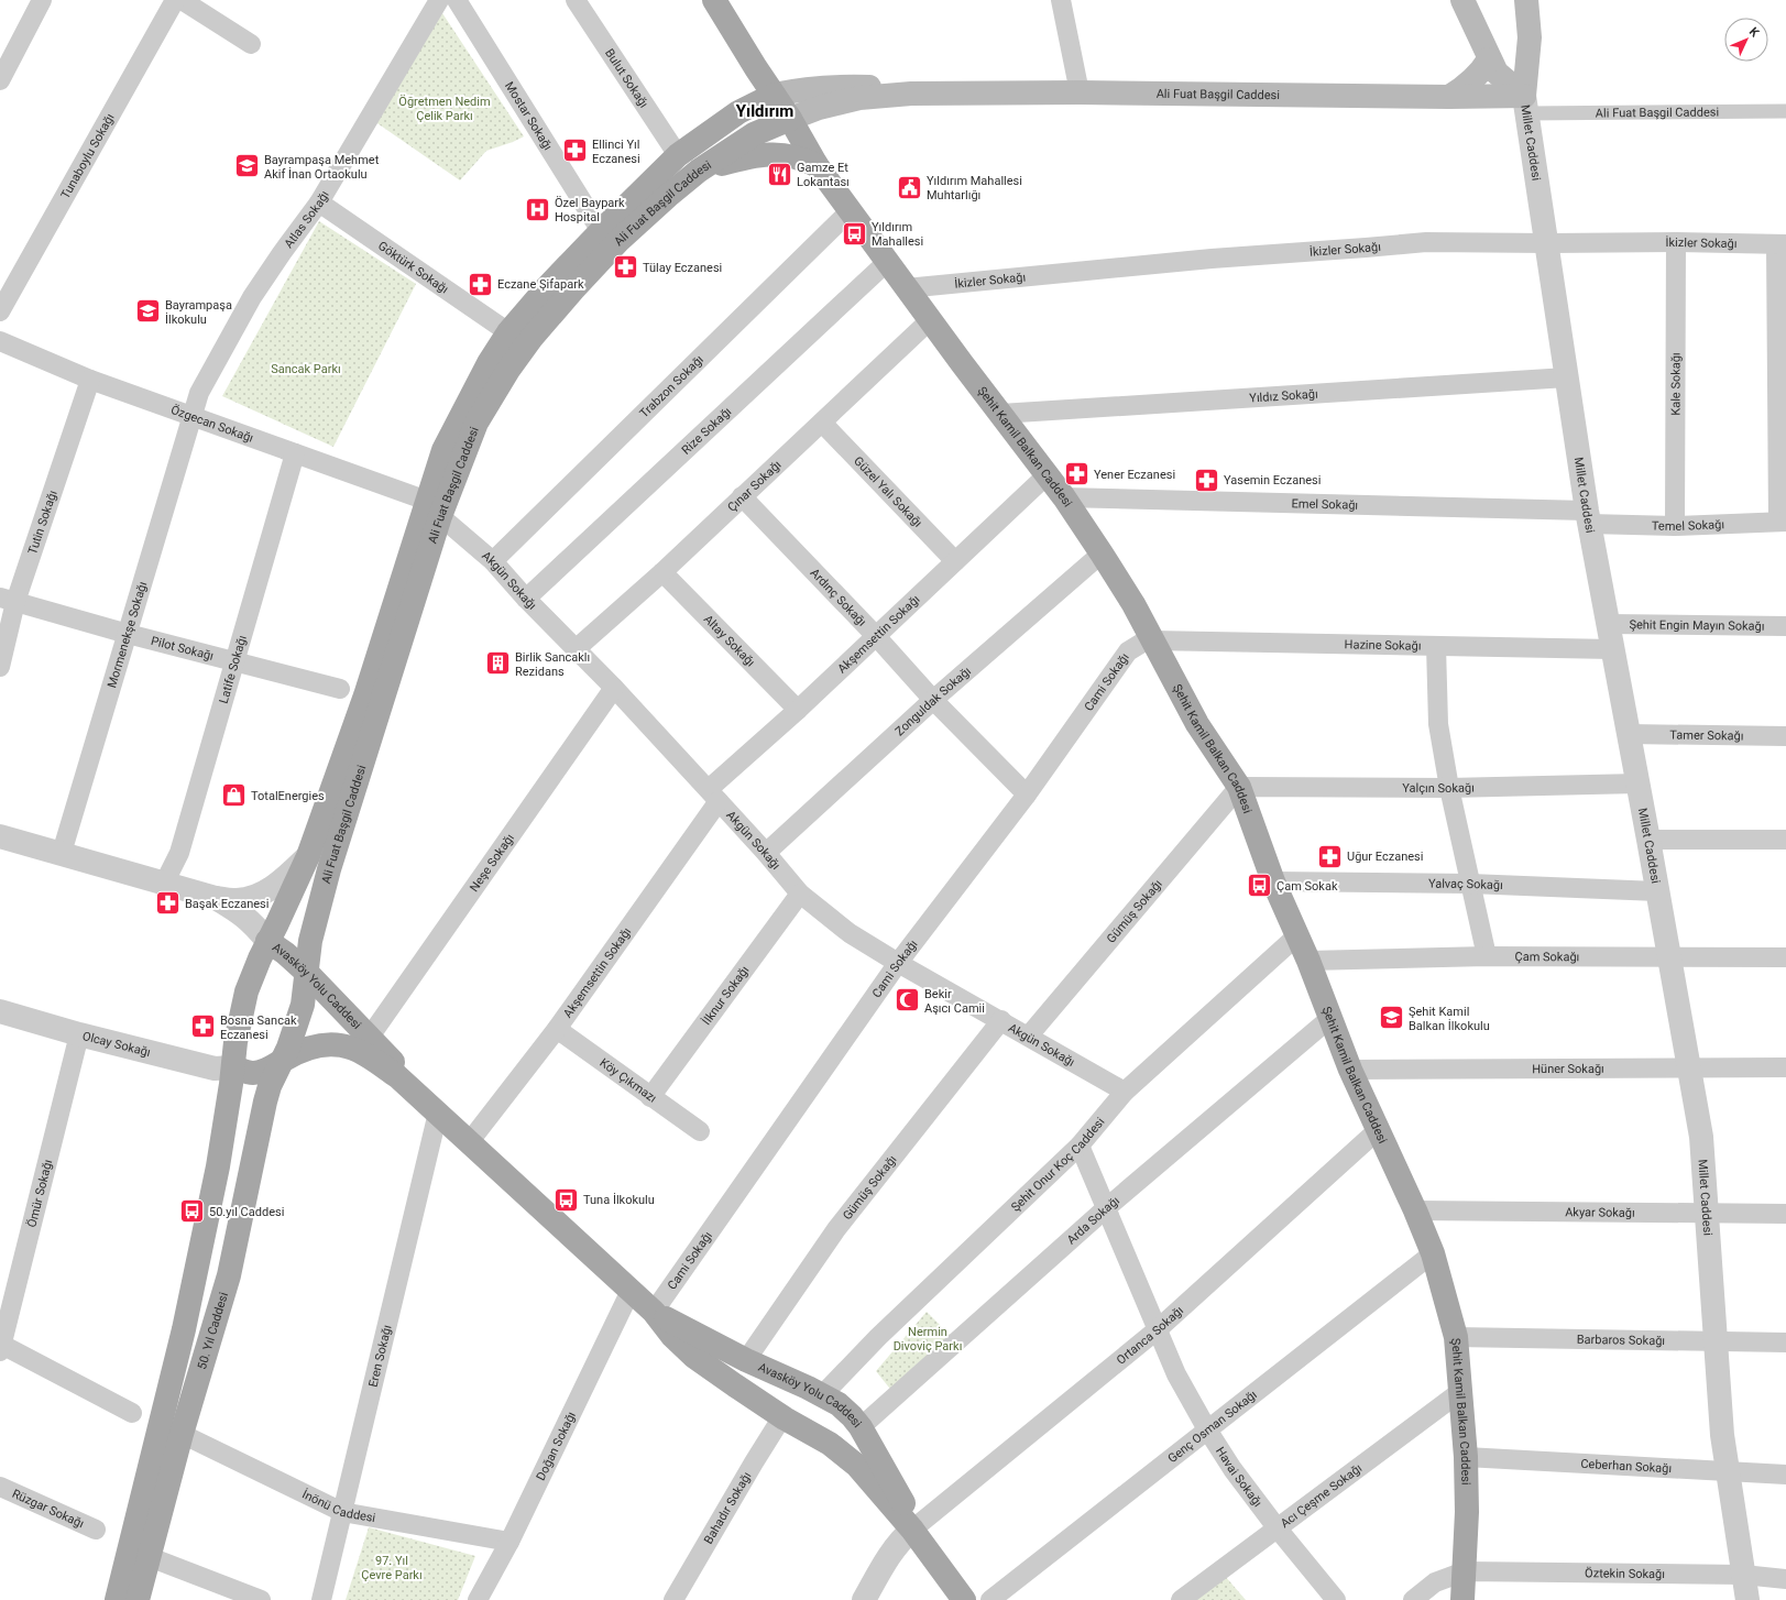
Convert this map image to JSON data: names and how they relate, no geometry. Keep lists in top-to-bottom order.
{
  "streets": {
    "main road": [
      "Ali Fuat Başgil Caddesi",
      "Şehit Kamil Balkan Caddesi",
      "Avasköy Yolu Caddesi",
      "50. Yıl Caddesi"
    ],
    "street": [
      "Bulut Sokağı",
      "Mostar Sokağı",
      "Millet Caddesi",
      "Tunaboylu Sokağı",
      "Atlas Sokağı",
      "İkizler Sokağı",
      "Göktürk Sokağı",
      "Kale Sokağı",
      "Trabzon Sokağı",
      "Yıldız Sokağı",
      "Özgecan Sokağı",
      "Rize Sokağı",
      "Çınar Sokağı",
      "Güzel Yalı Sokağı",
      "Emel Sokağı",
      "Tutin Sokağı",
      "Temel Sokağı",
      "Akgün Sokağı",
      "Ardınç Sokağı",
      "Şehit Engin Mayın Sokağı",
      "Akşemsettin Sokağı",
      "Mormenekşe Sokağı",
      "Altay Sokağı",
      "Hazine Sokağı",
      "Pilot Sokağı",
      "Latife Sokağı",
      "Cami Sokağı",
      "Zonguldak Sokağı",
      "Tamer Sokağı",
      "Yalçın Sokağı",
      "Neşe Sokağı",
      "Yalvaç Sokağı",
      "Gümüş Sokağı",
      "Çam Sokağı",
      "İlknur Sokağı",
      "Olcay Sokağı",
      "Hüner Sokağı",
      "Köy Çıkmazı",
      "Şehit Onur Koç Caddesi",
      "Ömür Sokağı",
      "Akyar Sokağı",
      "Arda Sokağı",
      "Ortanca Sokağı",
      "Barbaros Sokağı",
      "Eren Sokağı",
      "Genç Osman Sokağı",
      "Doğan Sokağı",
      "Ceberhan Sokağı",
      "Havai Sokağı",
      "Acı Çeşme Sokağı",
      "İnönü Caddesi",
      "Bahadır Sokağı",
      "Rüzgar Sokağı",
      "Öztekin Sokağı"
    ]
  },
  "crossings": [
    ["Bulut Sokağı", "Ali Fuat Başgil Caddesi"],
    ["Ali Fuat Başgil Caddesi", "Mostar Sokağı"],
    ["Ali Fuat Başgil Caddesi", "Millet Caddesi"],
    ["Ali Fuat Başgil Caddesi", "Göktürk Sokağı"],
    ["Ali Fuat Başgil Caddesi", "Özgecan Sokağı"],
    ["Ali Fuat Başgil Caddesi", "Şehit Kamil Balkan Caddesi"],
    ["Ali Fuat Başgil Caddesi", "Akgün Sokağı"],
    ["Ali Fuat Başgil Caddesi", "Avasköy Yolu Caddesi"],
    ["Ali Fuat Başgil Caddesi", "Olcay Sokağı"],
    ["Ali Fuat Başgil Caddesi", "50. Yıl Caddesi"],
    ["Millet Caddesi", "İkizler Sokağı"],
    ["Millet Caddesi", "Yıldız Sokağı"],
    ["Millet Caddesi", "Emel Sokağı"],
    ["Millet Caddesi", "Temel Sokağı"],
    ["Millet Caddesi", "Şehit Engin Mayın Sokağı"],
    ["Millet Caddesi", "Hazine Sokağı"],
    ["Millet Caddesi", "Tamer Sokağı"],
    ["Millet Caddesi", "Yalçın Sokağı"],
    ["Millet Caddesi", "Yalvaç Sokağı"],
    ["Millet Caddesi", "Çam Sokağı"],
    ["Millet Caddesi", "Hüner Sokağı"],
    ["Millet Caddesi", "Akyar Sokağı"],
    ["Millet Caddesi", "Barbaros Sokağı"],
    ["Millet Caddesi", "Ceberhan Sokağı"],
    ["Millet Caddesi", "Öztekin Sokağı"],
    ["Atlas Sokağı", "Göktürk Sokağı"],
    ["Atlas Sokağı", "Özgecan Sokağı"],
    ["Atlas Sokağı", "Mormenekşe Sokağı"],
    ["İkizler Sokağı", "Kale Sokağı"],
    ["İkizler Sokağı", "Şehit Kamil Balkan Caddesi"],
    ["Kale Sokağı", "Temel Sokağı"],
    ["Trabzon Sokağı", "Şehit Kamil Balkan Caddesi"],
    ["Trabzon Sokağı", "Akgün Sokağı"],
    ["Yıldız Sokağı", "Şehit Kamil Balkan Caddesi"],
    ["Özgecan Sokağı", "Tutin Sokağı"],
    ["Özgecan Sokağı", "Akgün Sokağı"],
    ["Özgecan Sokağı", "Mormenekşe Sokağı"],
    ["Özgecan Sokağı", "Latife Sokağı"],
    ["Rize Sokağı", "Şehit Kamil Balkan Caddesi"],
    ["Rize Sokağı", "Akgün Sokağı"],
    ["Şehit Kamil Balkan Caddesi", "Çınar Sokağı"],
    ["Şehit Kamil Balkan Caddesi", "Emel Sokağı"],
    ["Şehit Kamil Balkan Caddesi", "Akşemsettin Sokağı"],
    ["Şehit Kamil Balkan Caddesi", "Hazine Sokağı"],
    ["Şehit Kamil Balkan Caddesi", "Cami Sokağı"],
    ["Şehit Kamil Balkan Caddesi", "Zonguldak Sokağı"],
    ["Şehit Kamil Balkan Caddesi", "Yalçın Sokağı"],
    ["Şehit Kamil Balkan Caddesi", "Yalvaç Sokağı"],
    ["Şehit Kamil Balkan Caddesi", "Gümüş Sokağı"],
    ["Şehit Kamil Balkan Caddesi", "Çam Sokağı"],
    ["Şehit Kamil Balkan Caddesi", "Hüner Sokağı"],
    ["Şehit Kamil Balkan Caddesi", "Şehit Onur Koç Caddesi"],
    ["Şehit Kamil Balkan Caddesi", "Akyar Sokağı"],
    ["Şehit Kamil Balkan Caddesi", "Arda Sokağı"],
    ["Şehit Kamil Balkan Caddesi", "Ortanca Sokağı"],
    ["Şehit Kamil Balkan Caddesi", "Barbaros Sokağı"],
    ["Şehit Kamil Balkan Caddesi", "Genç Osman Sokağı"],
    ["Şehit Kamil Balkan Caddesi", "Ceberhan Sokağı"],
    ["Şehit Kamil Balkan Caddesi", "Acı Çeşme Sokağı"],
    ["Şehit Kamil Balkan Caddesi", "Öztekin Sokağı"],
    ["Çınar Sokağı", "Güzel Yalı Sokağı"],
    ["Çınar Sokağı", "Akgün Sokağı"],
    ["Çınar Sokağı", "Ardınç Sokağı"],
    ["Çınar Sokağı", "Altay Sokağı"],
    ["Güzel Yalı Sokağı", "Akşemsettin Sokağı"],
    ["Emel Sokağı", "Temel Sokağı"],
    ["Tutin Sokağı", "Pilot Sokağı"],
    ["Akgün Sokağı", "Akşemsettin Sokağı"],
    ["Akgün Sokağı", "Cami Sokağı"],
    ["Akgün Sokağı", "Zonguldak Sokağı"],
    ["Akgün Sokağı", "Neşe Sokağı"],
    ["Akgün Sokağı", "Gümüş Sokağı"],
    ["Akgün Sokağı", "İlknur Sokağı"],
    ["Akgün Sokağı", "Şehit Onur Koç Caddesi"],
    ["Ardınç Sokağı", "Akşemsettin Sokağı"],
    ["Ardınç Sokağı", "Cami Sokağı"],
    ["Ardınç Sokağı", "Zonguldak Sokağı"],
    ["Akşemsettin Sokağı", "Altay Sokağı"],
    ["Akşemsettin Sokağı", "Avasköy Yolu Caddesi"],
    ["Akşemsettin Sokağı", "Köy Çıkmazı"],
    ["Mormenekşe Sokağı", "Pilot Sokağı"],
    ["Mormenekşe Sokağı", "Avasköy Yolu Caddesi"],
    ["Hazine Sokağı", "Cami Sokağı"],
    ["Pilot Sokağı", "Latife Sokağı"],
    ["Latife Sokağı", "Avasköy Yolu Caddesi"],
    ["Cami Sokağı", "Avasköy Yolu Caddesi"],
    ["Yalçın Sokağı", "Gümüş Sokağı"],
    ["Neşe Sokağı", "Avasköy Yolu Caddesi"],
    ["Gümüş Sokağı", "Avasköy Yolu Caddesi"],
    ["Avasköy Yolu Caddesi", "Olcay Sokağı"],
    ["Avasköy Yolu Caddesi", "Şehit Onur Koç Caddesi"],
    ["Avasköy Yolu Caddesi", "Arda Sokağı"],
    ["Avasköy Yolu Caddesi", "50. Yıl Caddesi"],
    ["Avasköy Yolu Caddesi", "Ortanca Sokağı"],
    ["Avasköy Yolu Caddesi", "Eren Sokağı"],
    ["Avasköy Yolu Caddesi", "Doğan Sokağı"],
    ["Avasköy Yolu Caddesi", "Bahadır Sokağı"],
    ["İlknur Sokağı", "Köy Çıkmazı"],
    ["Olcay Sokağı", "Ömür Sokağı"],
    ["Şehit Onur Koç Caddesi", "Havai Sokağı"],
    ["Şehit Onur Koç Caddesi", "Bahadır Sokağı"],
    ["Arda Sokağı", "Havai Sokağı"],
    ["50. Yıl Caddesi", "İnönü Caddesi"],
    ["Ortanca Sokağı", "Havai Sokağı"],
    ["Eren Sokağı", "İnönü Caddesi"],
    ["Genç Osman Sokağı", "Havai Sokağı"],
    ["Doğan Sokağı", "İnönü Caddesi"],
    ["Havai Sokağı", "Acı Çeşme Sokağı"]
  ],
  "districts": ["Yıldırım"],
  "parks": [
    "Öğretmen Nedim Çelik Parkı",
    "Sancak Parkı",
    "Nermin Divoviç Parkı",
    "97. Yıl Çevre Parkı"
  ],
  "places": {
    "pharmacy": [
      "Ellinci Yıl Eczanesi",
      "Tülay Eczanesi",
      "Eczane Şifapark",
      "Yener Eczanesi",
      "Yasemin Eczanesi",
      "Uğur Eczanesi",
      "Başak Eczanesi",
      "Bosna Sancak Eczanesi"
    ],
    "school or university": ["Bayrampaşa Mehmet Akif İnan Ortaokulu", "Bayrampaşa İlkokulu", "Şehit Kamil Balkan İlkokulu"],
    "restaurant": ["Gamze Et Lokantası"],
    "public building": ["Yıldırım Mahallesi Muhtarlığı"],
    "hospital": ["Özel Baypark Hospital"],
    "bus stop": [
      "Yıldırım Mahallesi",
      "Çam Sokak",
      "Tuna İlkokulu",
      "50.yıl Caddesi"
    ],
    "building": ["Birlik Sancaklı Rezidans"],
    "shop": ["TotalEnergies"],
    "mosque": ["Bekir Aşıcı Camii"]
  },
  "north": "top right"
}
